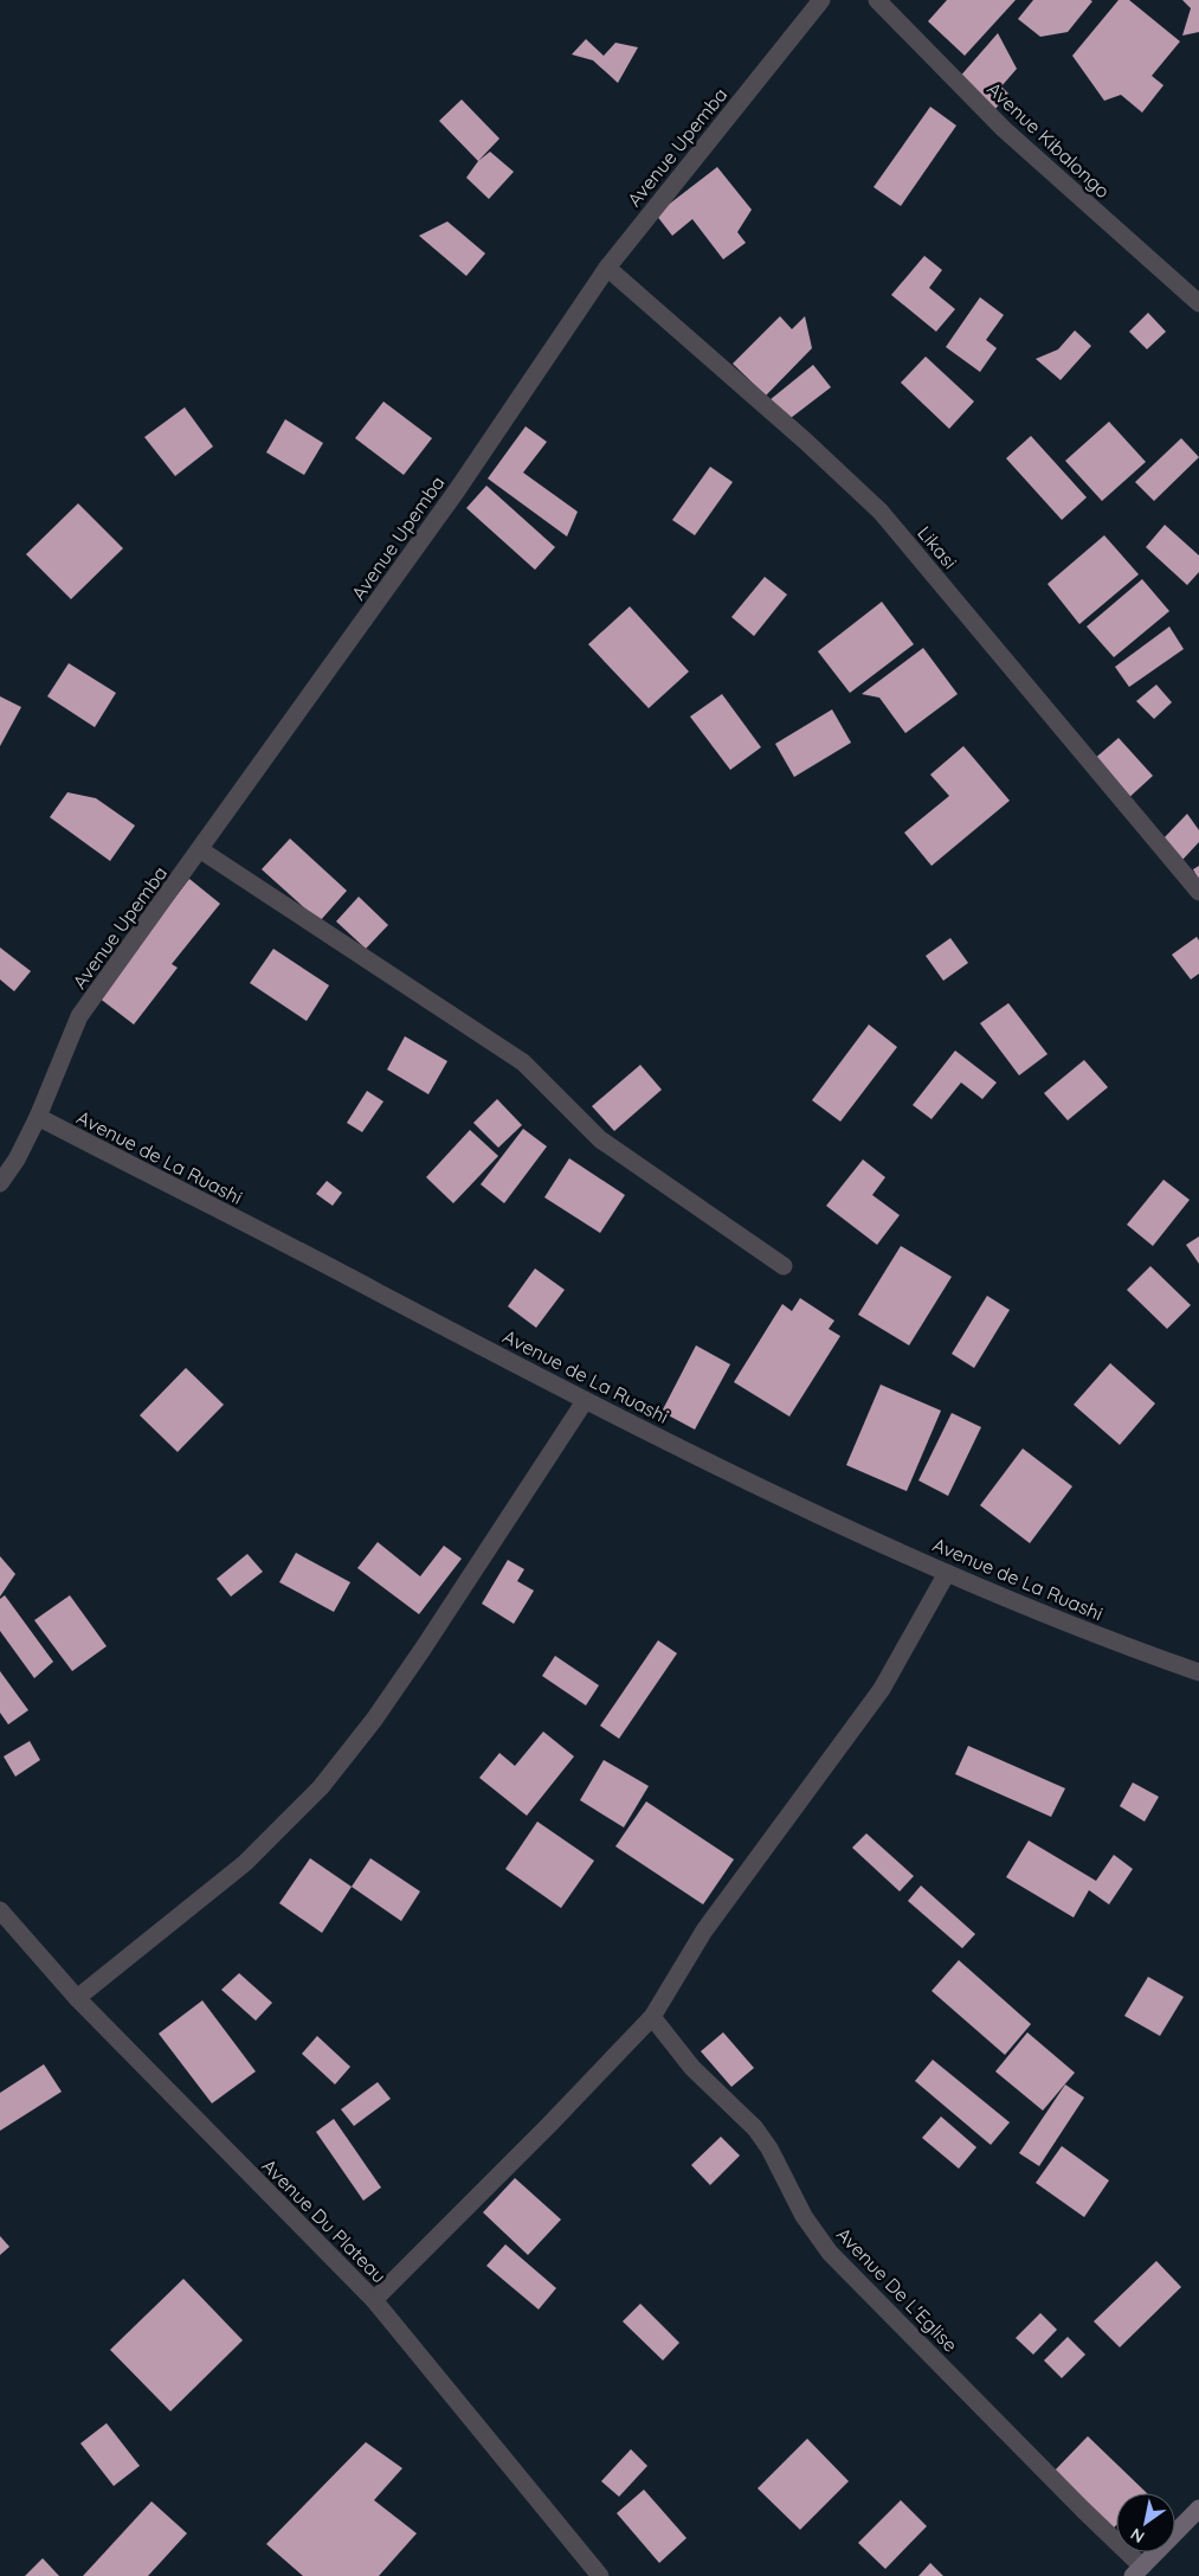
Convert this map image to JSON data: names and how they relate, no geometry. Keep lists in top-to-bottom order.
{
  "streets": {
    "street": [
      "Avenue Kibalongo",
      "Avenue Upemba",
      "Likasi",
      "Avenue de La Ruashi",
      "Avenue Du Plateau",
      "Avenue De L'Eglise"
    ]
  },
  "crossings": [
    ["Avenue Upemba", "Likasi"],
    ["Avenue Upemba", "Avenue de La Ruashi"]
  ],
  "north": "bottom left"
}
